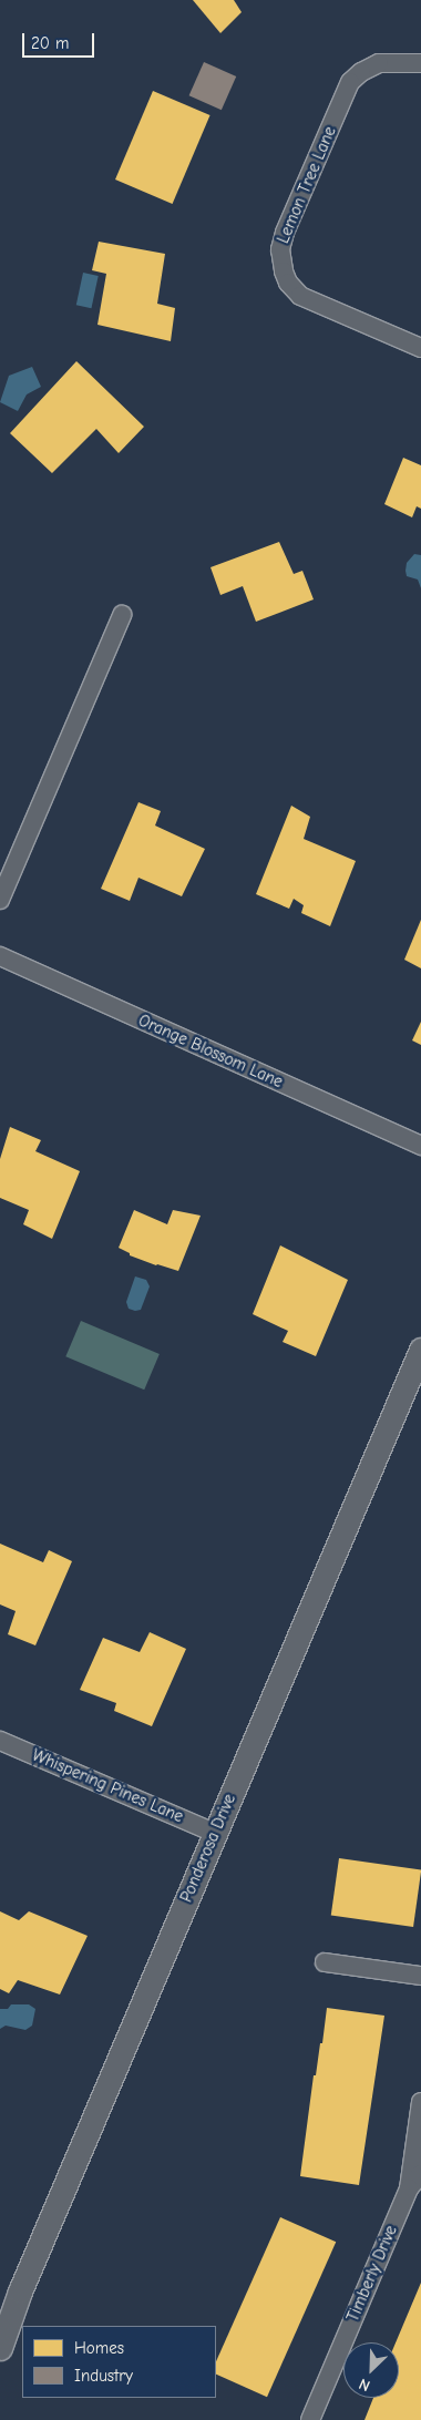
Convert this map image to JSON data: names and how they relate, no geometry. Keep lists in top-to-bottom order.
{
  "streets": {
    "street": [
      "Lemon Tree Lane",
      "Orange Blossom Lane",
      "Whispering Pines Lane",
      "Ponderosa Drive",
      "Timberly Drive"
    ]
  },
  "crossings": [
    ["Whispering Pines Lane", "Ponderosa Drive"]
  ],
  "legend": ["Homes", "Industry"],
  "scale_bar": "20 m",
  "north": "bottom left"
}
